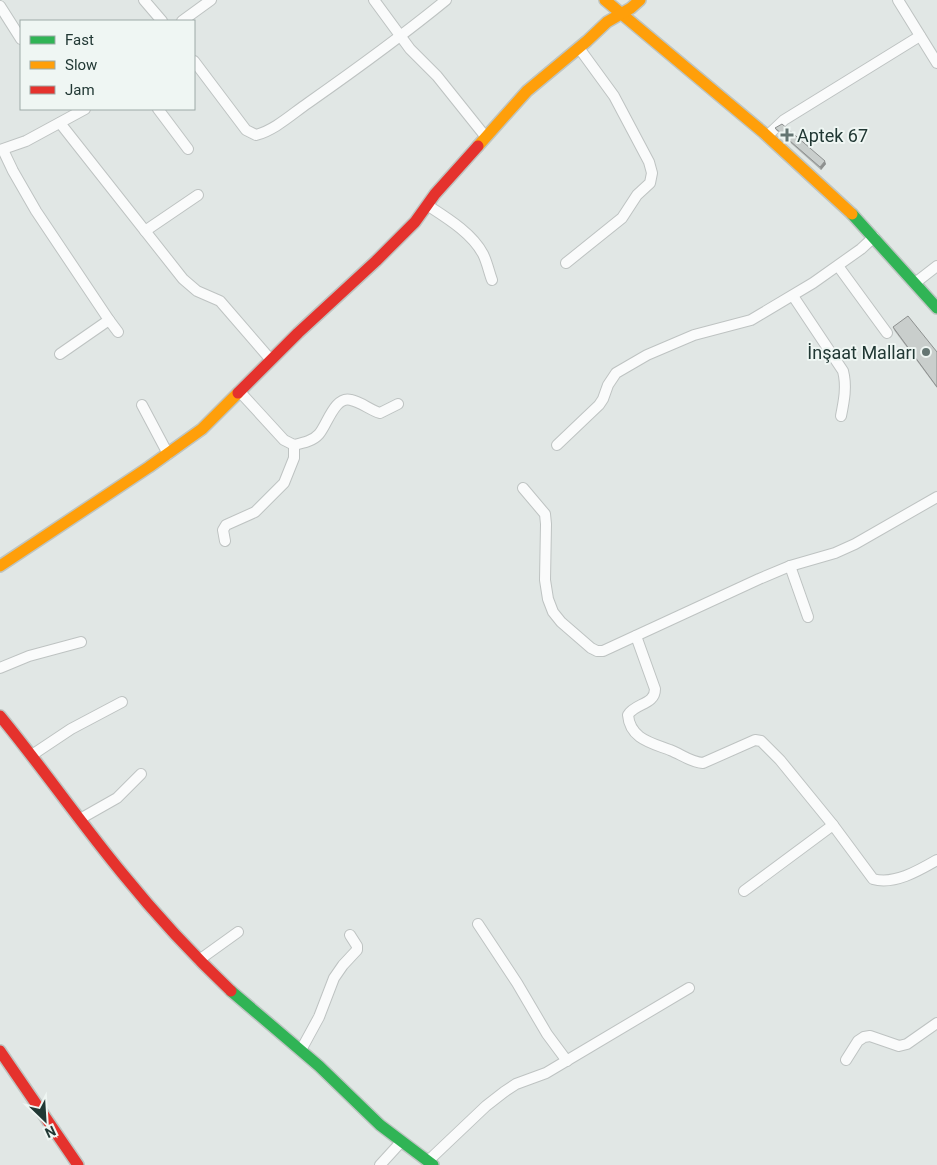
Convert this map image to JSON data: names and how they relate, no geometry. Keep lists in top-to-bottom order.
{
  "places": {
    "health": ["Aptek 67"],
    "other": ["İnşaat Malları"]
  },
  "legend": ["Fast", "Slow", "Jam"],
  "north": "bottom right"
}
